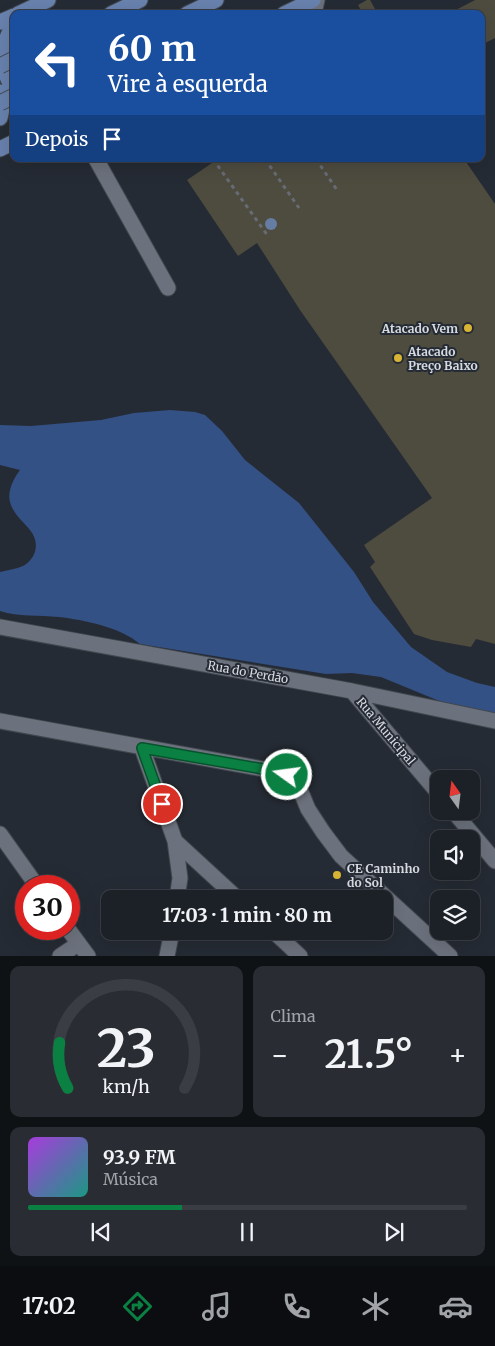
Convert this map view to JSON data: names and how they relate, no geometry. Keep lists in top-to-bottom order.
{
  "streets": {
    "street": ["Rua do Perdão", "Rua Municipal"]
  },
  "crossings": [
    ["Rua do Perdão", "Rua Municipal"]
  ],
  "places": ["Atacado Vem", "Atacado Preço Baixo", "CE Caminho do Sol"],
  "north": "top",
  "page": {
    "turn": ["60 m", "Vire à esquerda"],
    "then": "Depois",
    "limit": "30",
    "trip": "17:03 · 1 min · 80 m",
    "tile": "Clima",
    "heat": ["−", "21.5°", "+"],
    "song": ["93.9 FM", "Música"],
    "tabs": "17:02",
    "gauge": ["23", "km/h"]
  }
}
